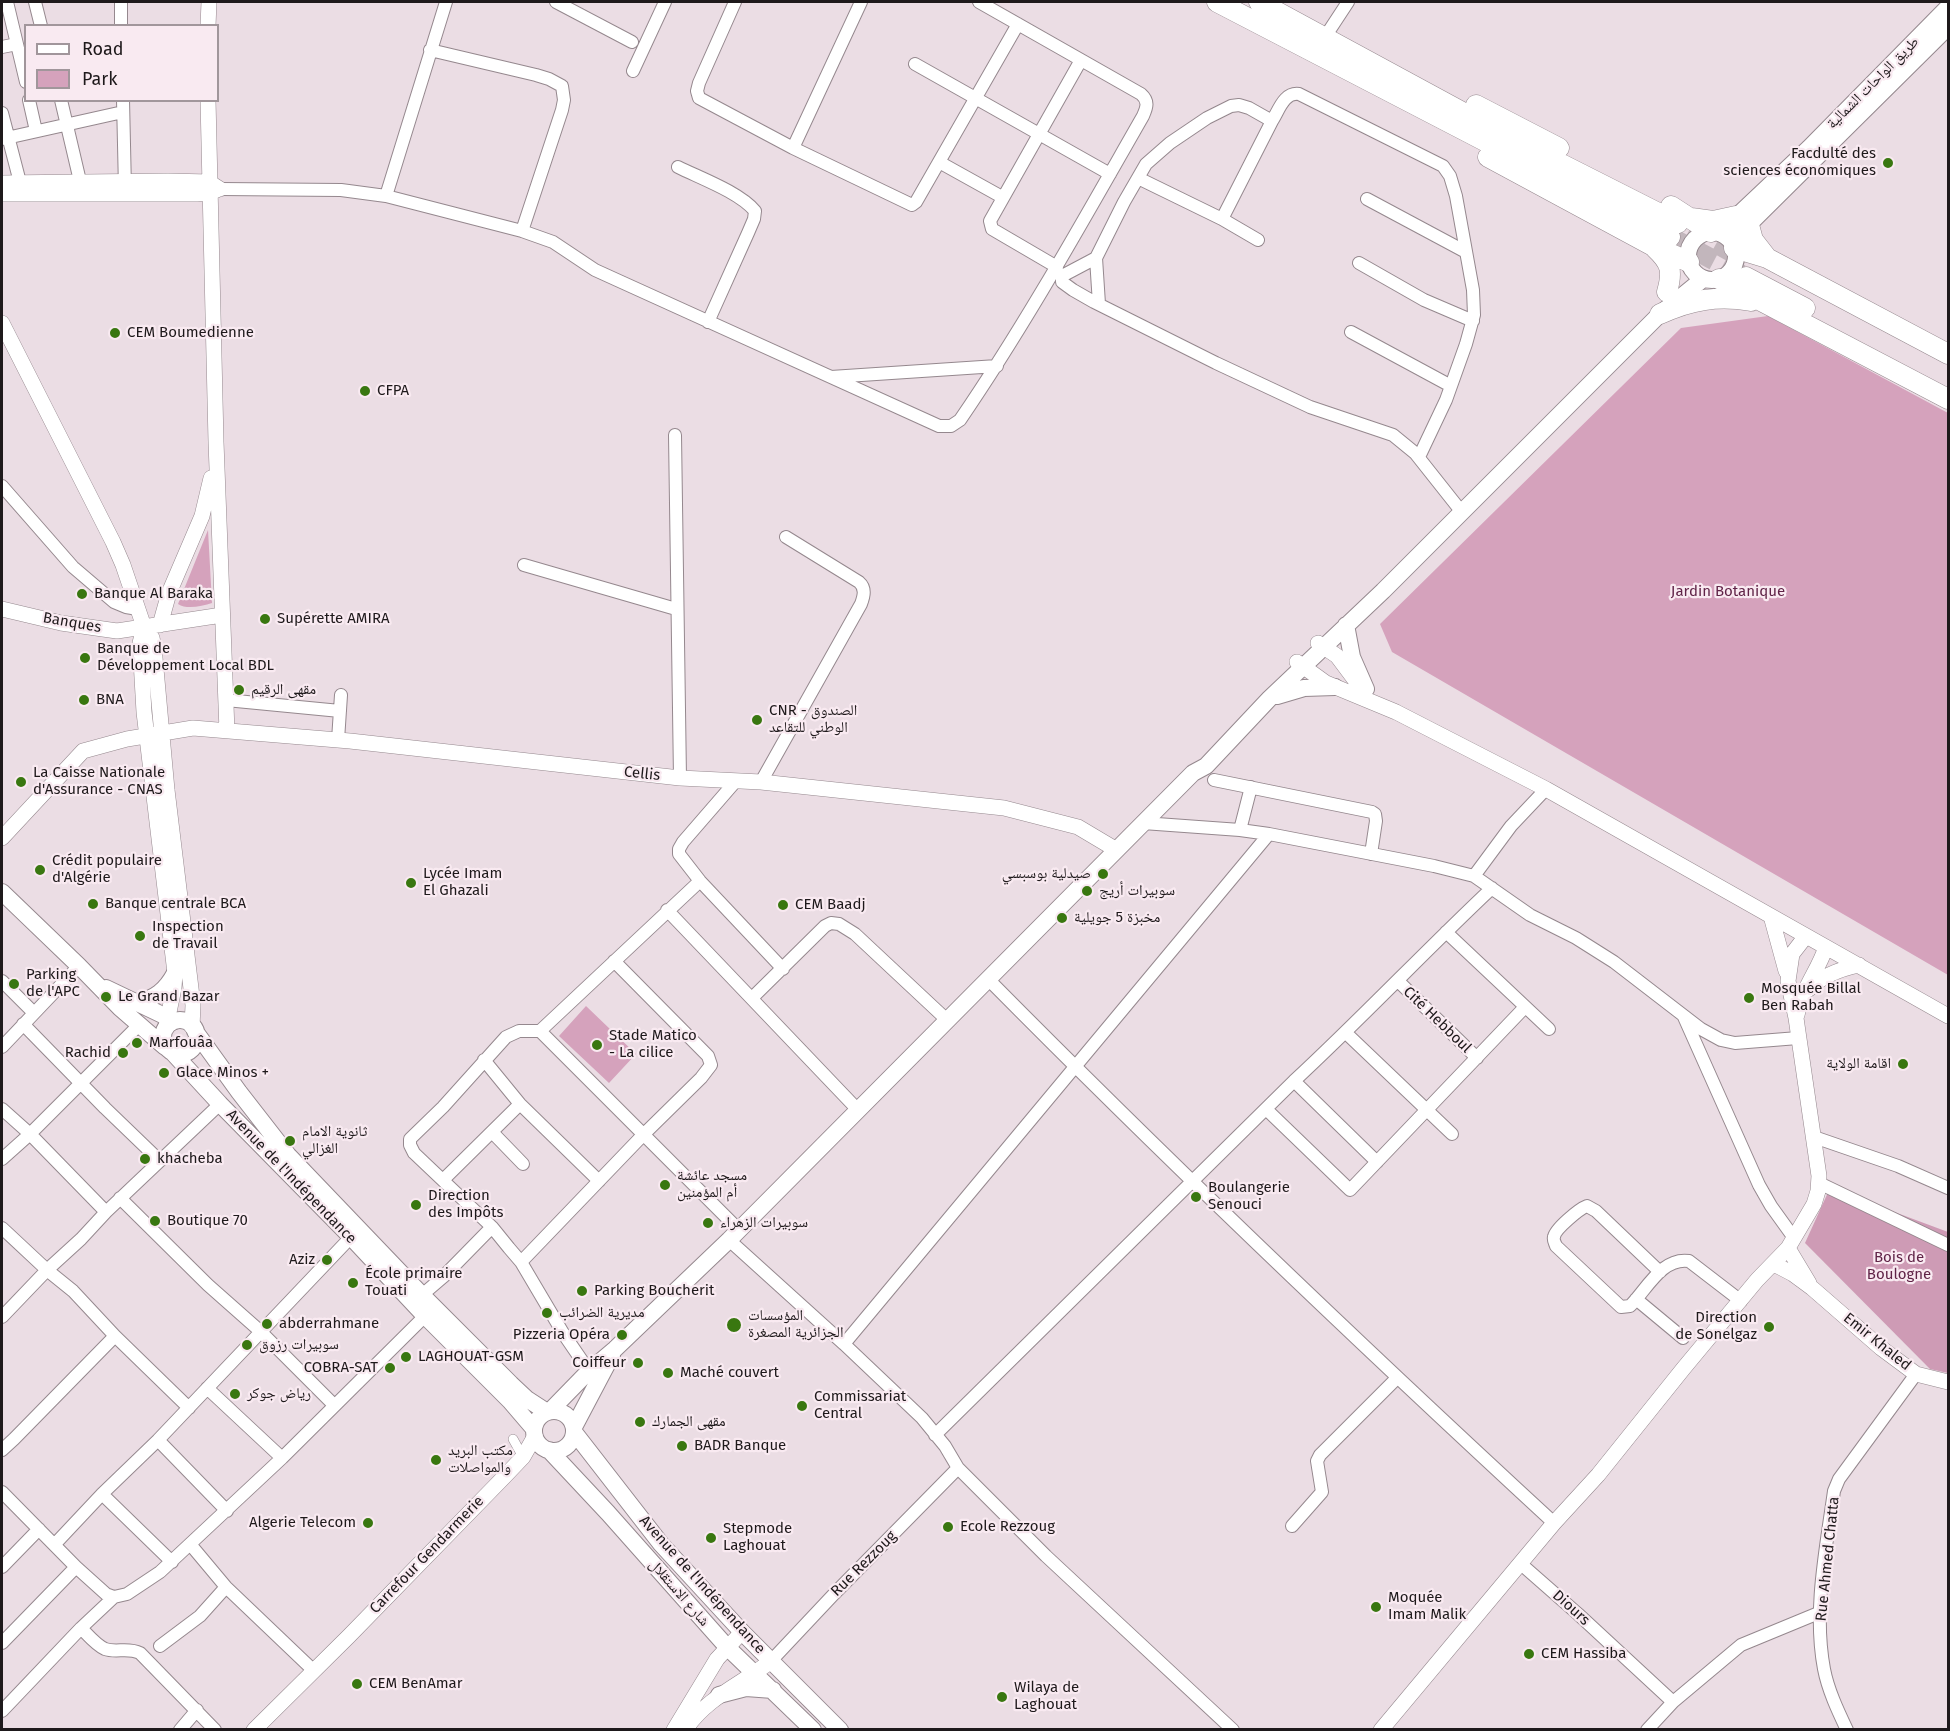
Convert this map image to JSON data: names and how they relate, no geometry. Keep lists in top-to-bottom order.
{
  "streets": {
    "main road": ["طريق الواحات الشمالية", "Avenue de l'Indépendance", "شارع الاستقلال"],
    "street": [
      "Banques",
      "Cellis",
      "Cité Hebboul",
      "Emir Khaled",
      "Carrefour Gendarmerie",
      "Rue Ahmed Chatta",
      "Rue Rezzoug",
      "Diours"
    ]
  },
  "crossings": [
    ["Avenue de l'Indépendance", "Rue Rezzoug"],
    ["Avenue de l'Indépendance", "شارع الاستقلال"],
    ["Emir Khaled", "Rue Ahmed Chatta"]
  ],
  "parks": ["Jardin Botanique", "Bois de Boulogne"],
  "places": [
    "Facdulté des sciences économiques",
    "CEM Boumedienne",
    "CFPA",
    "Banque Al Baraka",
    "Supérette AMIRA",
    "Banque de Développement Local BDL",
    "مقهى الرقيم",
    "BNA",
    "CNR - الصندوق الوطني للتقاعد",
    "La Caisse Nationale d'Assurance - CNAS",
    "Crédit populaire d'Algérie",
    "صيدلية بوسبسي",
    "Lycée Imam El Ghazali",
    "سوبيرات أريج",
    "Banque centrale BCA",
    "CEM Baadj",
    "مخبزة 5 جويلية",
    "Inspection de Travail",
    "Parking de l'APC",
    "Le Grand Bazar",
    "Mosquée Billal Ben Rabah",
    "Marfouâa",
    "Stade Matico - La cilice",
    "Rachid",
    "اقامة الولاية",
    "Glace Minos +",
    "ثانوية الامام الغزالي",
    "khacheba",
    "مسجد عائشة أم المؤمنين",
    "Boulangerie Senouci",
    "Direction des Impôts",
    "Boutique 70",
    "سوبيرات الزهراء",
    "Aziz",
    "École primaire Touati",
    "Parking Boucherit",
    "مديرية الضرائب",
    "abderrahmane",
    "المؤسسات الجزائرية المصغرة",
    "Direction de Sonelgaz",
    "Pizzeria Opéra",
    "سوبيرات رزوق",
    "LAGHOUAT-GSM",
    "Coiffeur",
    "COBRA-SAT",
    "Maché couvert",
    "رياض جوكر",
    "Commissariat Central",
    "مقهى الجمارك",
    "BADR Banque",
    "مكتب البريد والمواصلات",
    "Algerie Telecom",
    "Ecole Rezzoug",
    "Stepmode Laghouat",
    "Moquée Imam Malik",
    "CEM Hassiba",
    "CEM BenAmar",
    "Wilaya de Laghouat"
  ],
  "legend": ["Road", "Park"]
}
